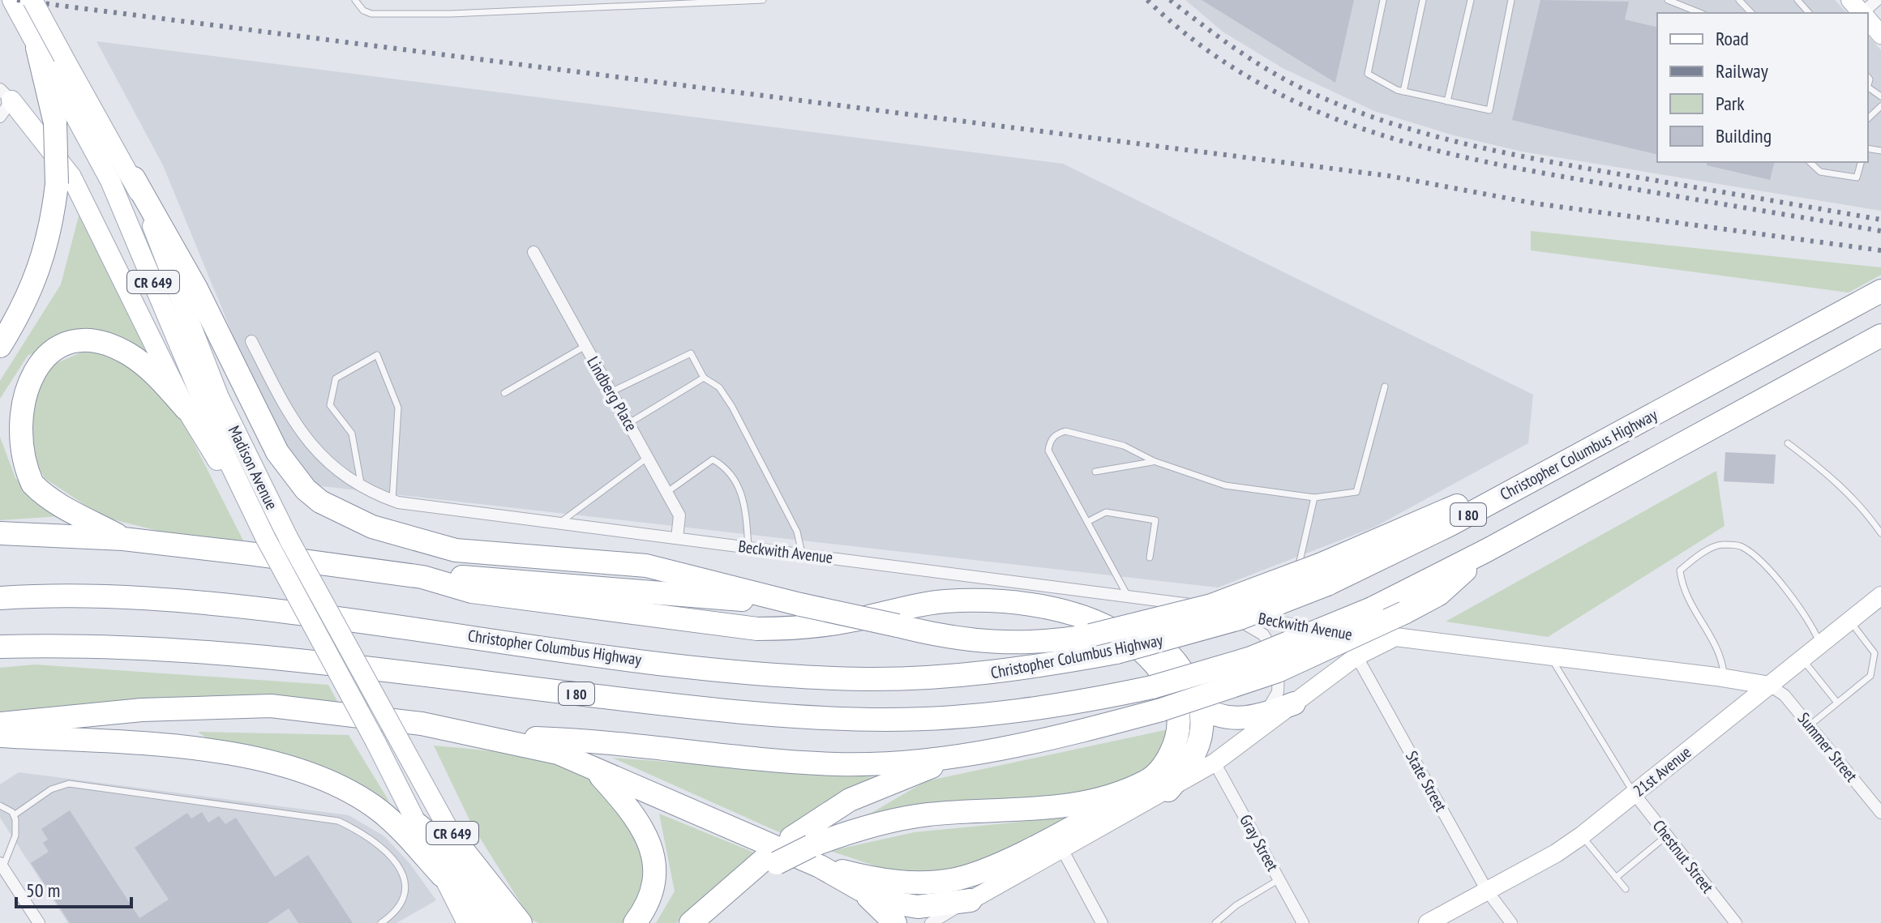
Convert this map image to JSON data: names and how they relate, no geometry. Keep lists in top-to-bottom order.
{
  "streets": {
    "highway": ["Christopher Columbus Highway", "I 80"],
    "main road": ["CR 649", "Madison Avenue"],
    "street": [
      "Lindberg Place",
      "Beckwith Avenue",
      "Summer Street",
      "21st Avenue",
      "State Street",
      "Gray Street",
      "Chestnut Street"
    ]
  },
  "crossings": [
    ["Lindberg Place", "Beckwith Avenue"],
    ["Beckwith Avenue", "Summer Street"],
    ["Beckwith Avenue", "21st Avenue"],
    ["Beckwith Avenue", "State Street"],
    ["Beckwith Avenue", "Gray Street"],
    ["Beckwith Avenue", "Chestnut Street"],
    ["Summer Street", "21st Avenue"],
    ["21st Avenue", "State Street"],
    ["21st Avenue", "Chestnut Street"]
  ],
  "legend": [
    "Road",
    "Railway",
    "Park",
    "Building"
  ],
  "scale_bar": "50 m"
}
